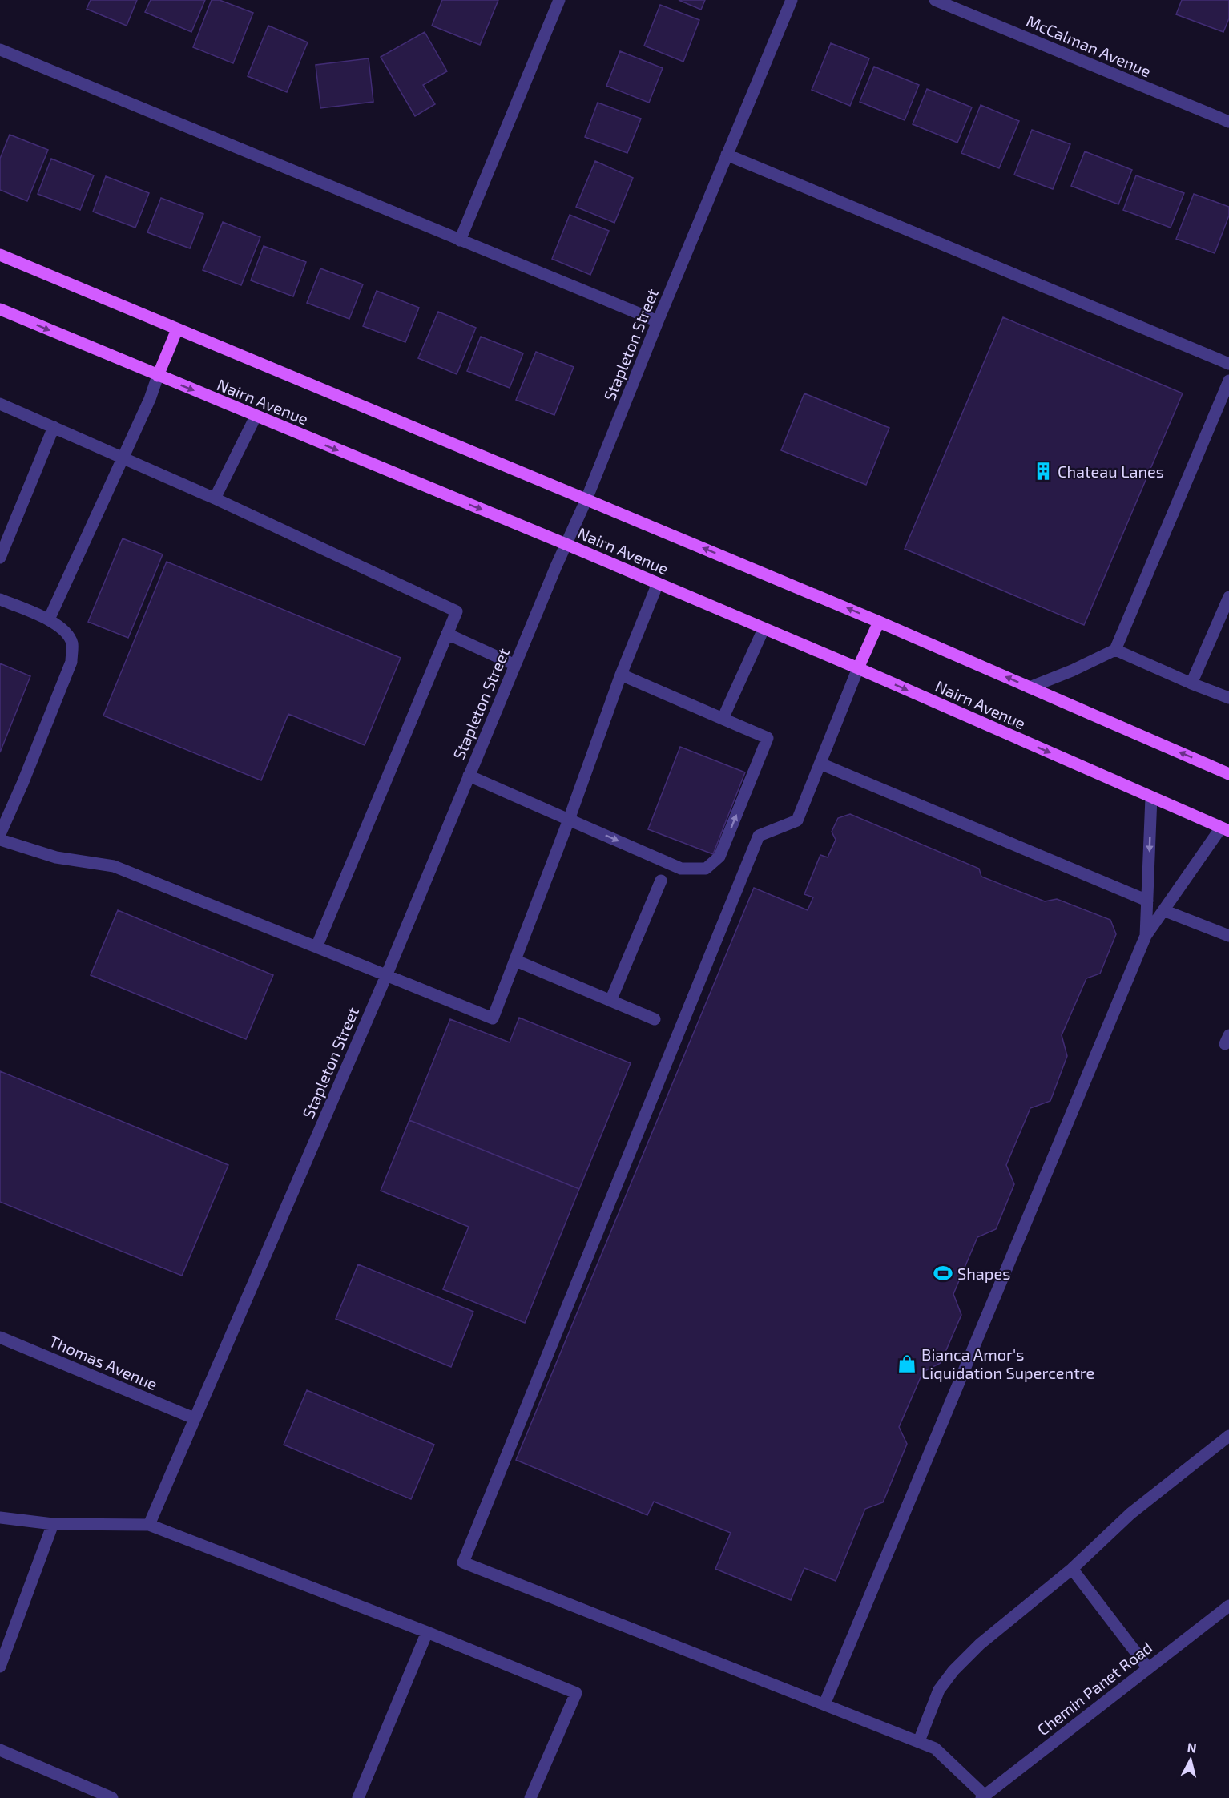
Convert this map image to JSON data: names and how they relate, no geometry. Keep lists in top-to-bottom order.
{
  "streets": {
    "main road": ["Nairn Avenue"],
    "street": [
      "McCalman Avenue",
      "Stapleton Street",
      "Thomas Avenue",
      "Chemin Panet Road"
    ]
  },
  "crossings": [
    ["Stapleton Street", "Nairn Avenue"],
    ["Stapleton Street", "Thomas Avenue"]
  ],
  "places": {
    "building": ["Chateau Lanes"],
    "sports": ["Shapes"],
    "shop": ["Bianca Amor's Liquidation Supercentre"]
  },
  "north": "top"
}
